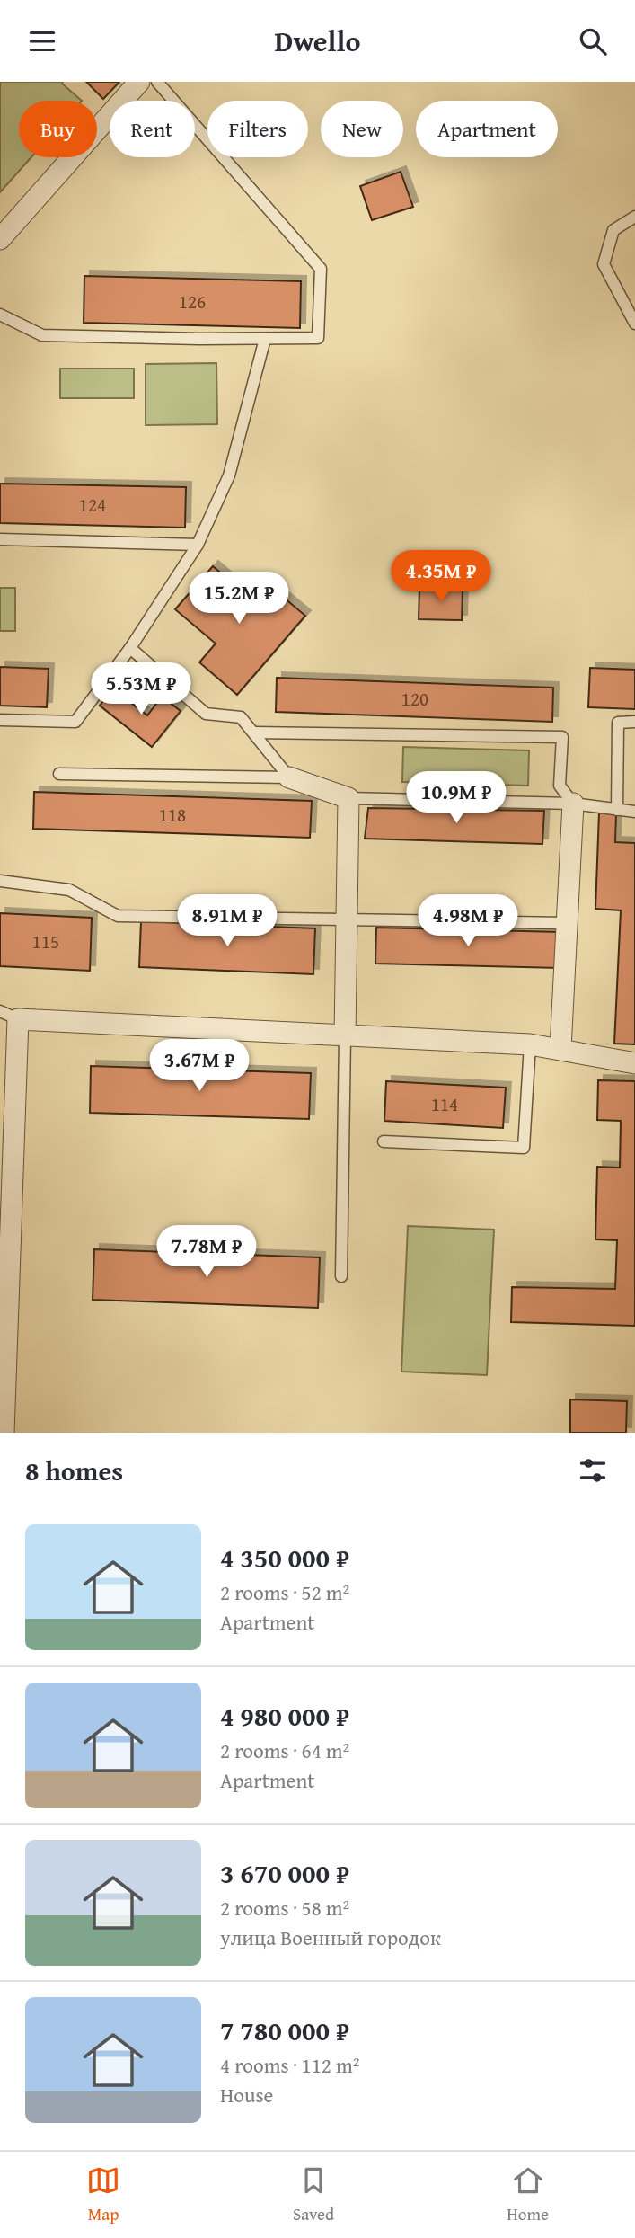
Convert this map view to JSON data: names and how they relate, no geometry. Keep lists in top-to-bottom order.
{
  "house_numbers": [
    "126",
    "124",
    "120",
    "118",
    "115",
    "114"
  ],
  "page": {
    "header": "Dwello",
    "chip": [
      "Buy",
      "Rent",
      "Filters",
      "New",
      "Apartment"
    ],
    "price": [
      "4.35M ₽",
      "15.2M ₽",
      "5.53M ₽",
      "10.9M ₽",
      "8.91M ₽",
      "4.98M ₽",
      "3.67M ₽",
      "7.78M ₽"
    ],
    "heading": "8 homes",
    "list": [
      {
        "name": "4 350 000 ₽",
        "note": "2 rooms · 52 m² · Apartment"
      },
      {
        "name": "4 980 000 ₽",
        "note": "2 rooms · 64 m² · Apartment"
      },
      {
        "name": "3 670 000 ₽",
        "note": "2 rooms · 58 m² · улица Военный городок"
      },
      {
        "name": "7 780 000 ₽",
        "note": "4 rooms · 112 m² · House"
      }
    ],
    "tabs": ["Map", "Saved", "Home"]
  }
}
